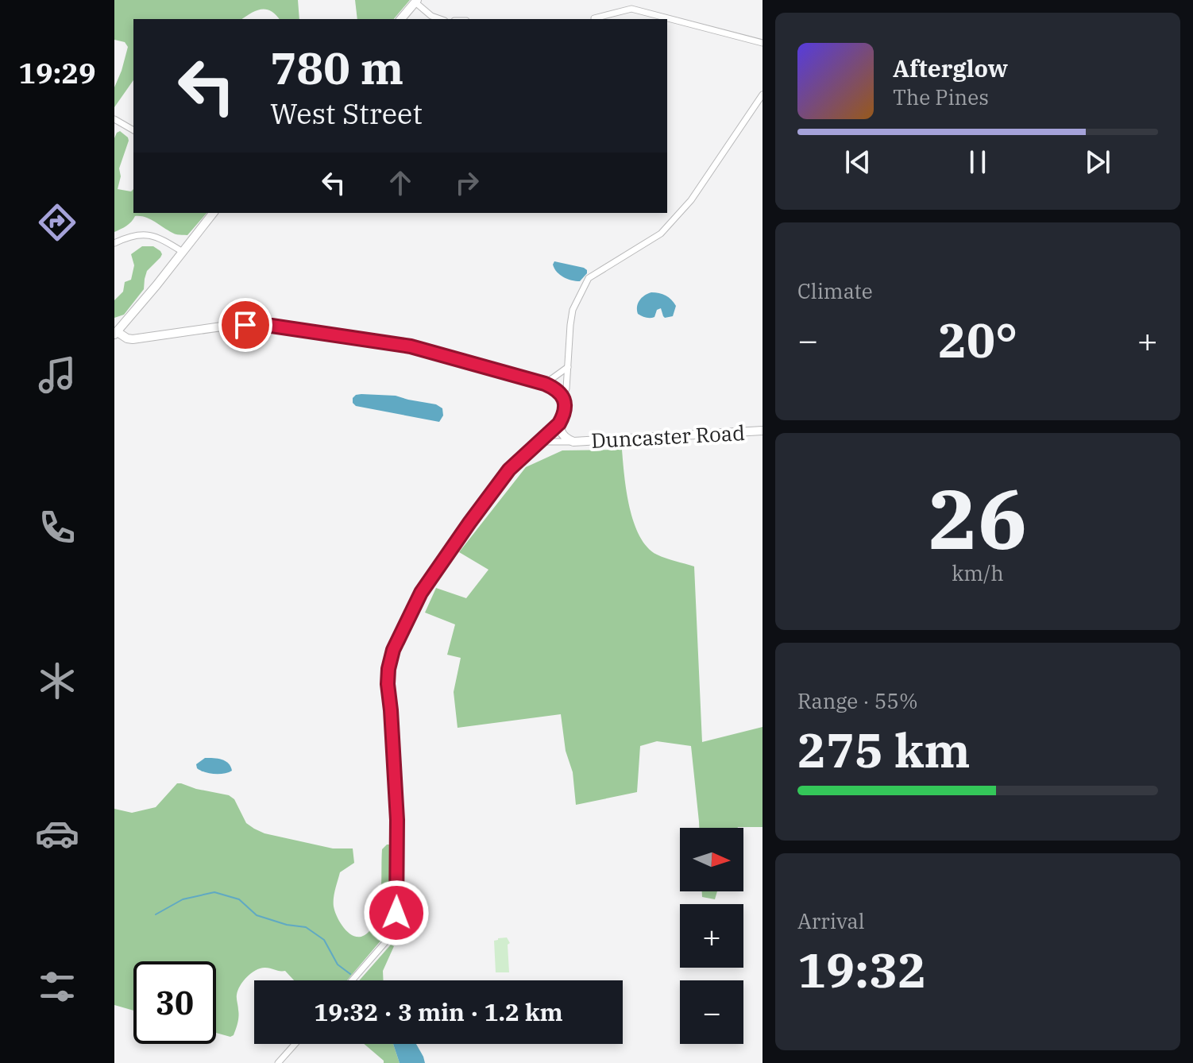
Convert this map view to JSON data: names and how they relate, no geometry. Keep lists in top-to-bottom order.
{
  "streets": {
    "street": ["Duncaster Road"]
  },
  "north": "right",
  "page": {
    "tabs": "19:29",
    "turn": ["780 m", "West Street"],
    "song": ["Afterglow", "The Pines"],
    "tile": [
      "Climate",
      ["26", "km/h"],
      ["Range · 55%", "275 km"],
      ["Arrival", "19:32"]
    ],
    "heat": ["−", "20°", "+"],
    "map_buttons": ["+", "−"],
    "limit": "30",
    "trip": "19:32 · 3 min · 1.2 km"
  }
}
